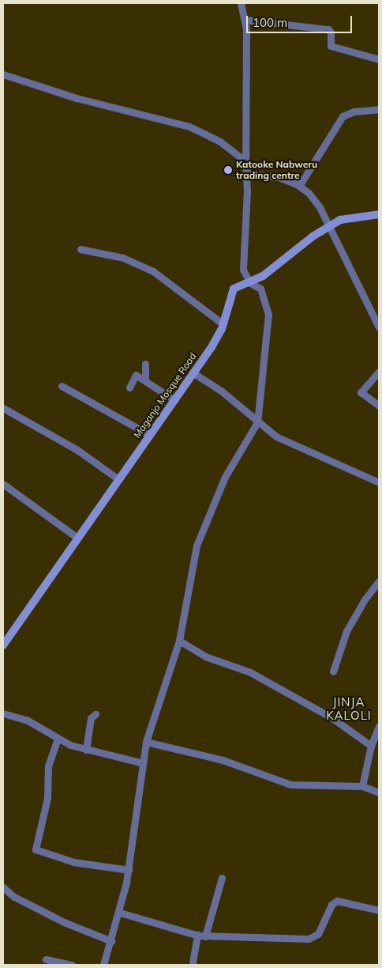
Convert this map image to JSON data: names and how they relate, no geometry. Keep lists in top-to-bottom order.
{
  "streets": {
    "street": ["Maganjo Mosque Road"]
  },
  "districts": ["JINJA KALOLI"],
  "places": ["Katooke Nabweru trading centre"],
  "scale_bar": "100 m"
}
